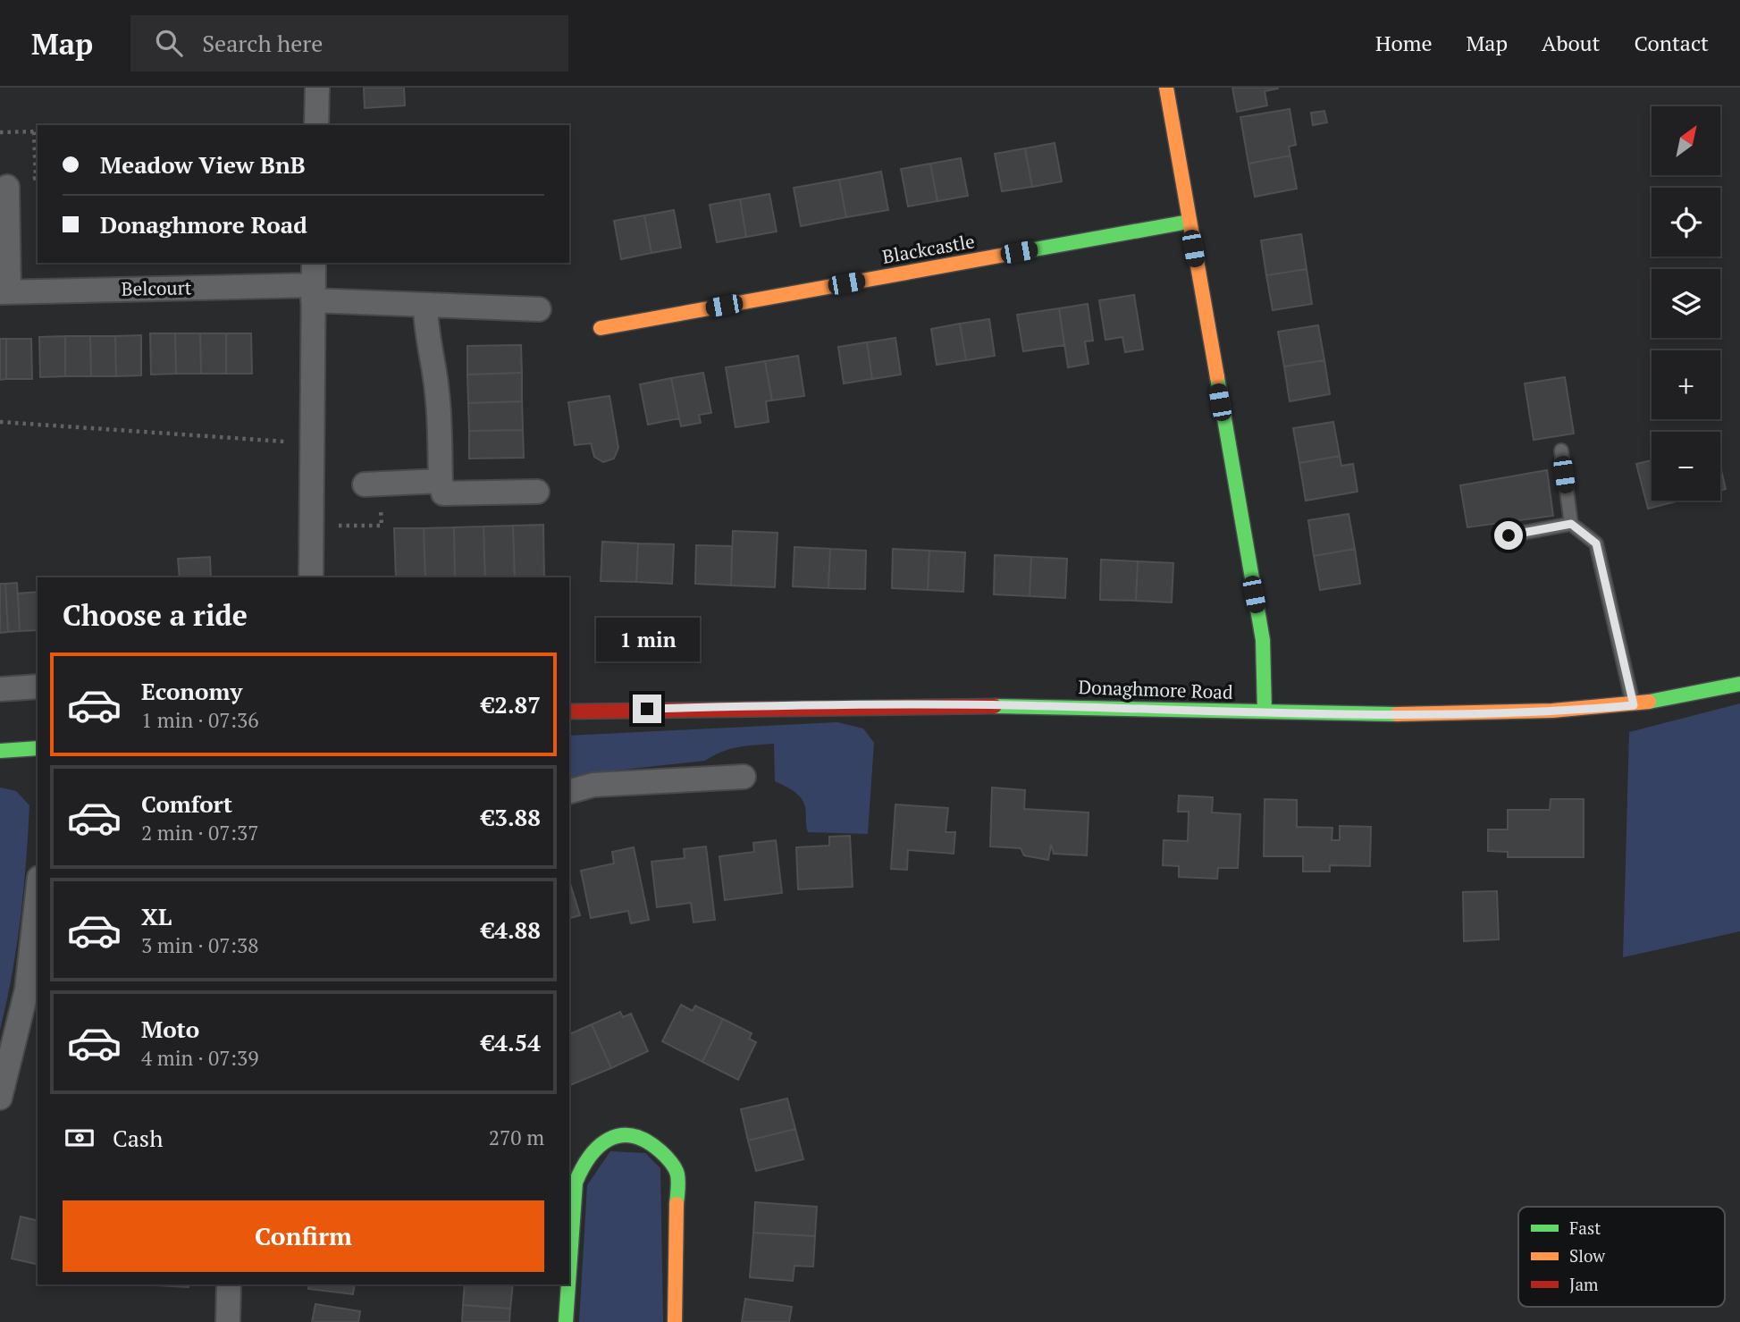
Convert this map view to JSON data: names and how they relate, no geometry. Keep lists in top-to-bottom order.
{
  "streets": {
    "street": ["Blackcastle", "Belcourt", "Donaghmore Road"]
  },
  "legend": ["Fast", "Slow", "Jam"],
  "north": "top right",
  "page": {
    "header": "Map",
    "search": "Search here",
    "nav": [
      "Home",
      "Map",
      "About",
      "Contact"
    ],
    "map_buttons": ["+", "−"],
    "banner": ["Meadow View BnB", "Donaghmore Road"],
    "heading": "Choose a ride",
    "bubble": "1 min",
    "list": [
      {
        "name": "Economy",
        "note": "1 min · 07:36",
        "value": "€2.87"
      },
      {
        "name": "Comfort",
        "note": "2 min · 07:37",
        "value": "€3.88"
      },
      {
        "name": "XL",
        "note": "3 min · 07:38",
        "value": "€4.88"
      },
      {
        "name": "Moto",
        "note": "4 min · 07:39",
        "value": "€4.54"
      }
    ],
    "pay": ["Cash", "270 m"],
    "buttons": "Confirm"
  }
}
